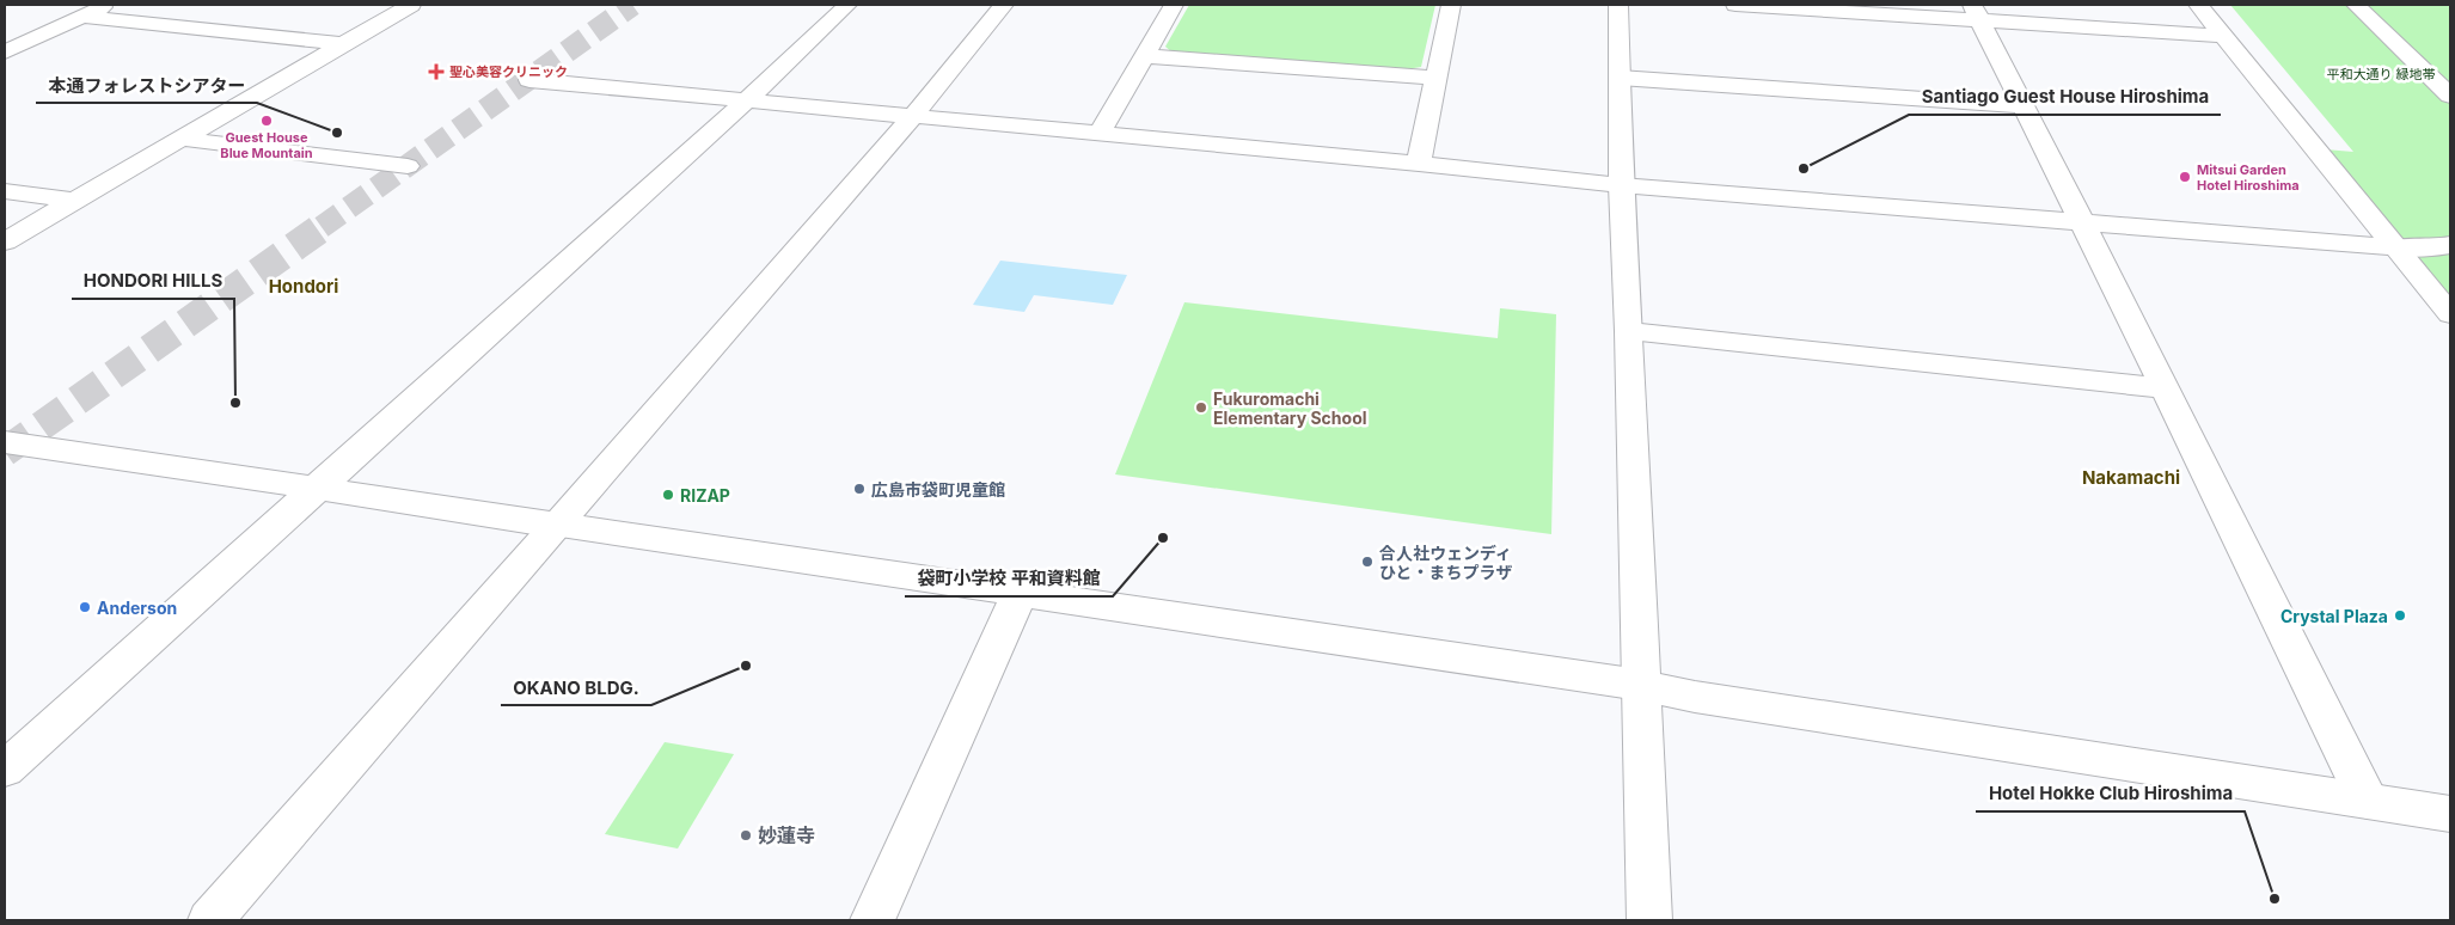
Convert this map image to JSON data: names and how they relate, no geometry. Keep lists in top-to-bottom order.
{
  "districts": ["Hondori", "Nakamachi"],
  "parks": ["平和大通り 緑地帯"],
  "places": {
    "health": ["聖心美容クリニック"],
    "other": [
      "Guest House Blue Mountain",
      "本通フォレストシアター",
      "Santiago Guest House Hiroshima",
      "Mitsui Garden Hotel Hiroshima",
      "HONDORI HILLS",
      "Fukuromachi Elementary School",
      "広島市袋町児童館",
      "RIZAP",
      "袋町小学校 平和資料館",
      "合人社ウェンディ ひと・まちプラザ",
      "Anderson",
      "Crystal Plaza",
      "OKANO BLDG.",
      "妙蓮寺",
      "Hotel Hokke Club Hiroshima"
    ]
  }
}
